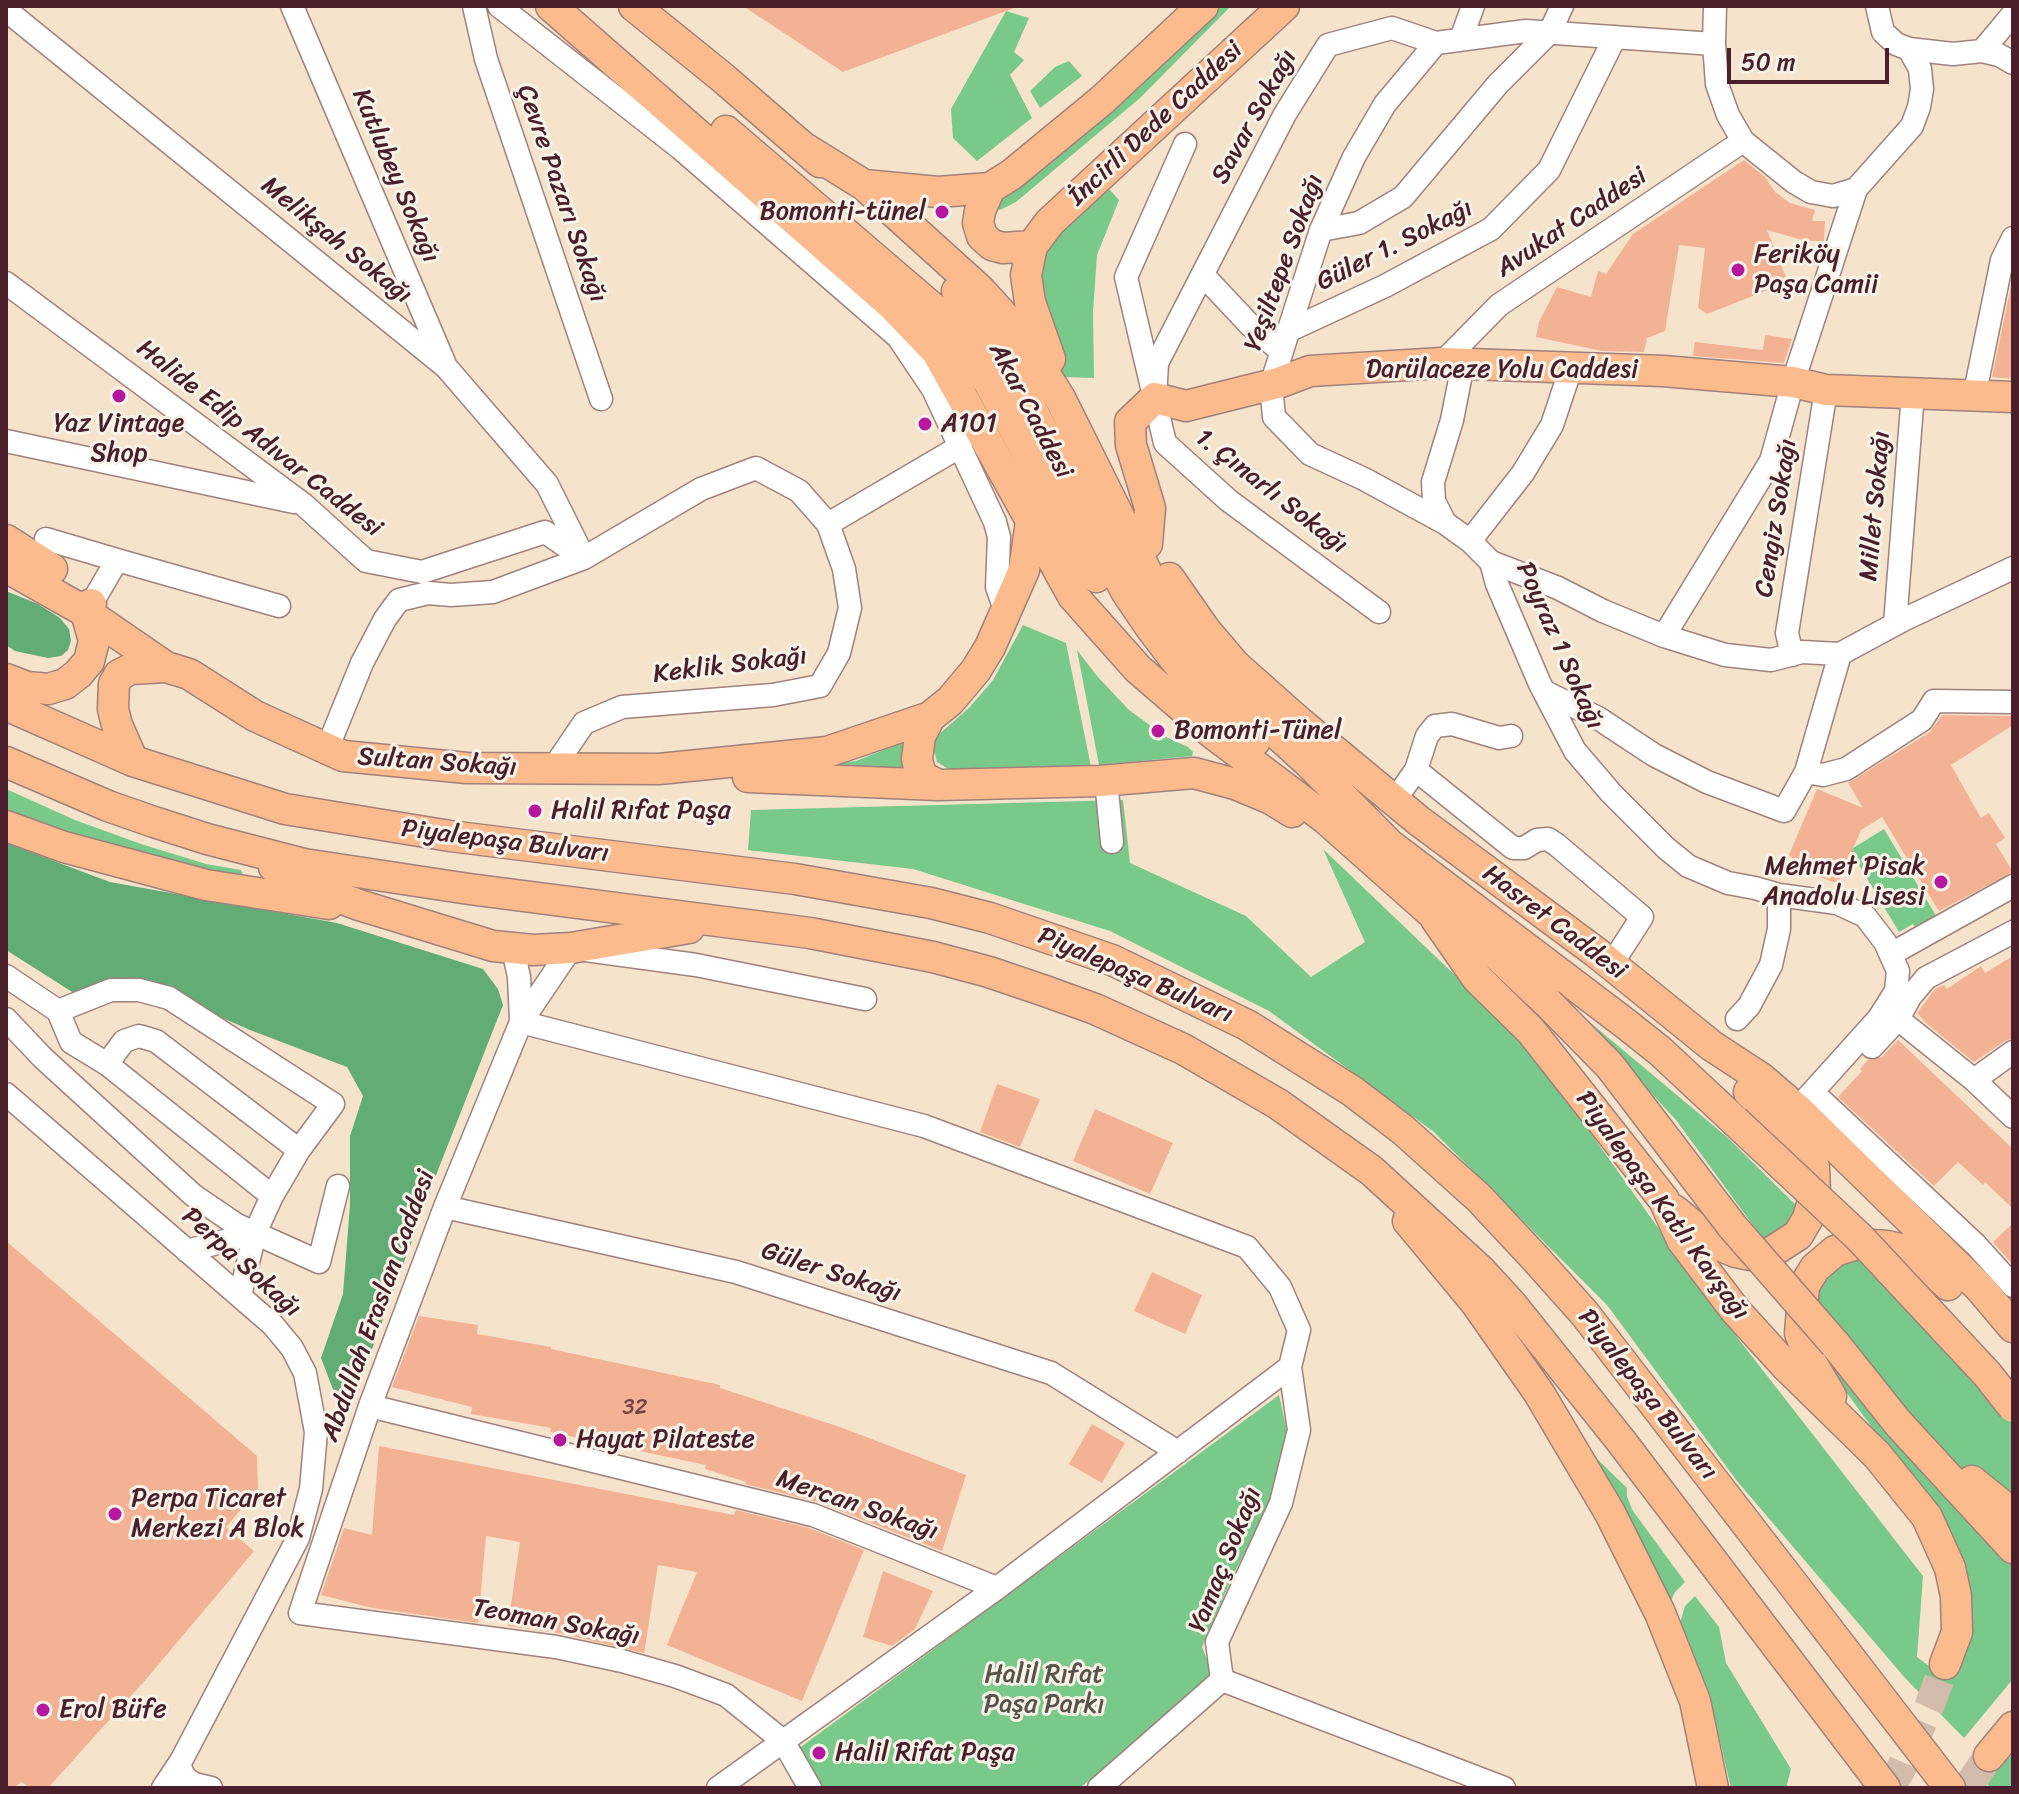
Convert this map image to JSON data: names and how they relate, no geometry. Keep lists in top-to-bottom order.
{
  "streets": {
    "main road": [
      "İncirli Dede Caddesi",
      "Darülaceze Yolu Caddesi",
      "Akar Caddesi",
      "Sultan Sokağı",
      "Piyalepaşa Bulvarı",
      "Hasret Caddesi",
      "Piyalepaşa Katlı Kavşağı"
    ],
    "street": [
      "Savar Sokağı",
      "Kutlubey Sokağı",
      "Çevre Pazarı Sokağı",
      "Avukat Caddesi",
      "Melikşah Sokağı",
      "Güler 1. Sokağı",
      "Yeşiltepe Sokağı",
      "Halide Edip Adıvar Caddesi",
      "1. Çınarlı Sokağı",
      "Millet Sokağı",
      "Cengiz Sokağı",
      "Poyraz 1 Sokağı",
      "Keklik Sokağı",
      "Perpa Sokağı",
      "Güler Sokağı",
      "Abdullah Eraslan Caddesi",
      "Mercan Sokağı",
      "Yamaç Sokağı",
      "Teoman Sokağı"
    ]
  },
  "crossings": [
    ["Savar Sokağı", "Güler 1. Sokağı"],
    ["Savar Sokağı", "Yeşiltepe Sokağı"],
    ["Savar Sokağı", "Darülaceze Yolu Caddesi"],
    ["Savar Sokağı", "1. Çınarlı Sokağı"],
    ["Kutlubey Sokağı", "Melikşah Sokağı"],
    ["Avukat Caddesi", "Darülaceze Yolu Caddesi"],
    ["Melikşah Sokağı", "Halide Edip Adıvar Caddesi"],
    ["Güler 1. Sokağı", "Yeşiltepe Sokağı"],
    ["Yeşiltepe Sokağı", "Darülaceze Yolu Caddesi"],
    ["Yeşiltepe Sokağı", "Poyraz 1 Sokağı"],
    ["Darülaceze Yolu Caddesi", "1. Çınarlı Sokağı"],
    ["Darülaceze Yolu Caddesi", "Millet Sokağı"],
    ["Darülaceze Yolu Caddesi", "Cengiz Sokağı"],
    ["Darülaceze Yolu Caddesi", "Poyraz 1 Sokağı"],
    ["Poyraz 1 Sokağı", "Hasret Caddesi"],
    ["Keklik Sokağı", "Sultan Sokağı"],
    ["Güler Sokağı", "Abdullah Eraslan Caddesi"],
    ["Abdullah Eraslan Caddesi", "Mercan Sokağı"],
    ["Abdullah Eraslan Caddesi", "Teoman Sokağı"]
  ],
  "parks": ["Halil Rıfat Paşa Parkı"],
  "places": [
    "Bomonti-tünel",
    "Feriköy Paşa Camii",
    "Yaz Vintage Shop",
    "A101",
    "Bomonti-Tünel",
    "Halil Rıfat Paşa",
    "Mehmet Pisak Anadolu Lisesi",
    "Hayat Pilateste",
    "Perpa Ticaret Merkezi A Blok",
    "Erol Büfe",
    "Halil Rifat Paşa"
  ],
  "house_numbers": ["32"],
  "scale_bar": "50 m"
}
